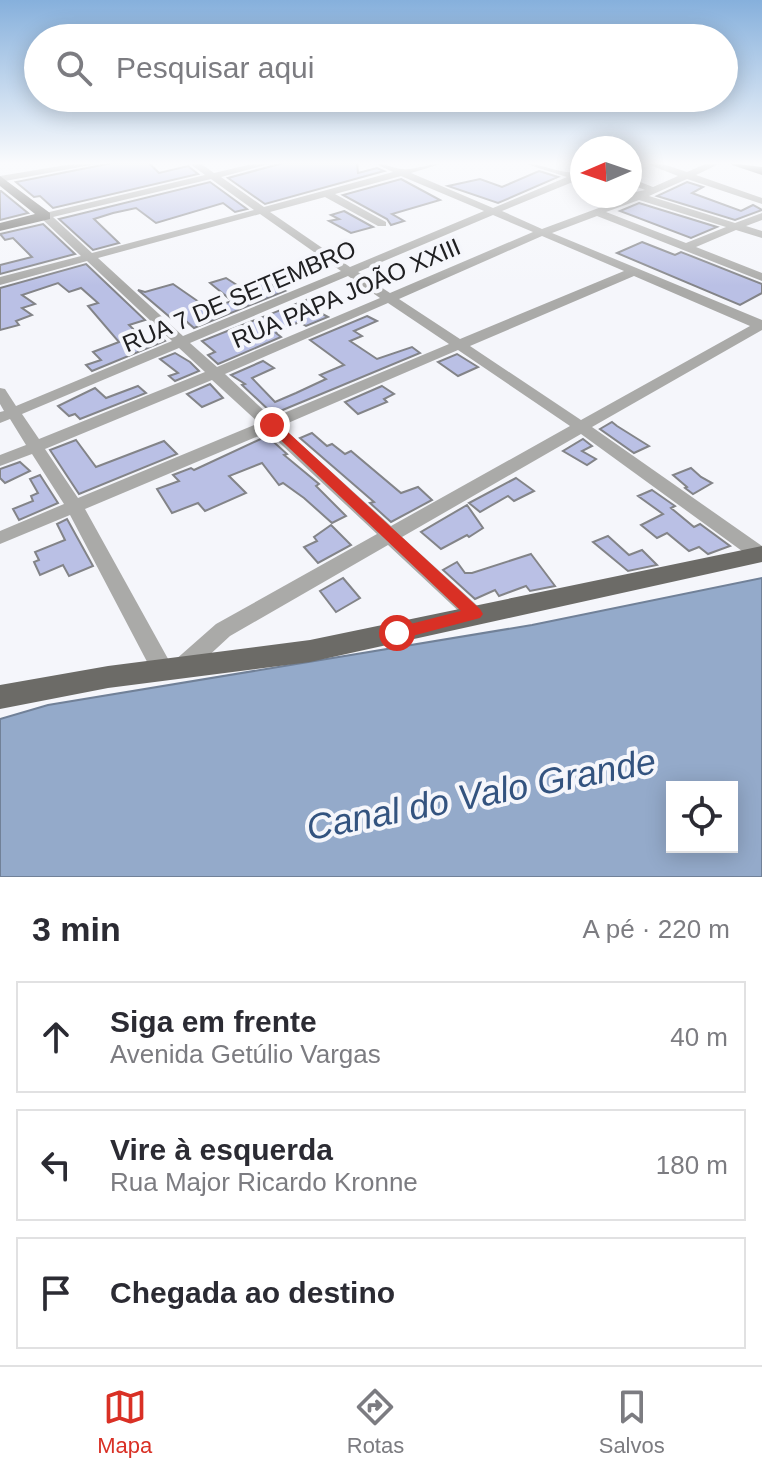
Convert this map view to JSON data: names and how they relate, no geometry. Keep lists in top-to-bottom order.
{
  "streets": {
    "street": ["RUA PAPA JOÃO XXIII", "RUA 7 DE SETEMBRO"]
  },
  "water": ["Canal do Valo Grande"],
  "north": "left",
  "page": {
    "search": "Pesquisar aqui",
    "heading": ["3 min", "A pé · 220 m"],
    "list": [
      ["Siga em frente", "Avenida Getúlio Vargas", "40 m"],
      ["Vire à esquerda", "Rua Major Ricardo Kronne", "180 m"],
      "Chegada ao destino"
    ],
    "nav": ["Mapa", "Rotas", "Salvos"]
  }
}
